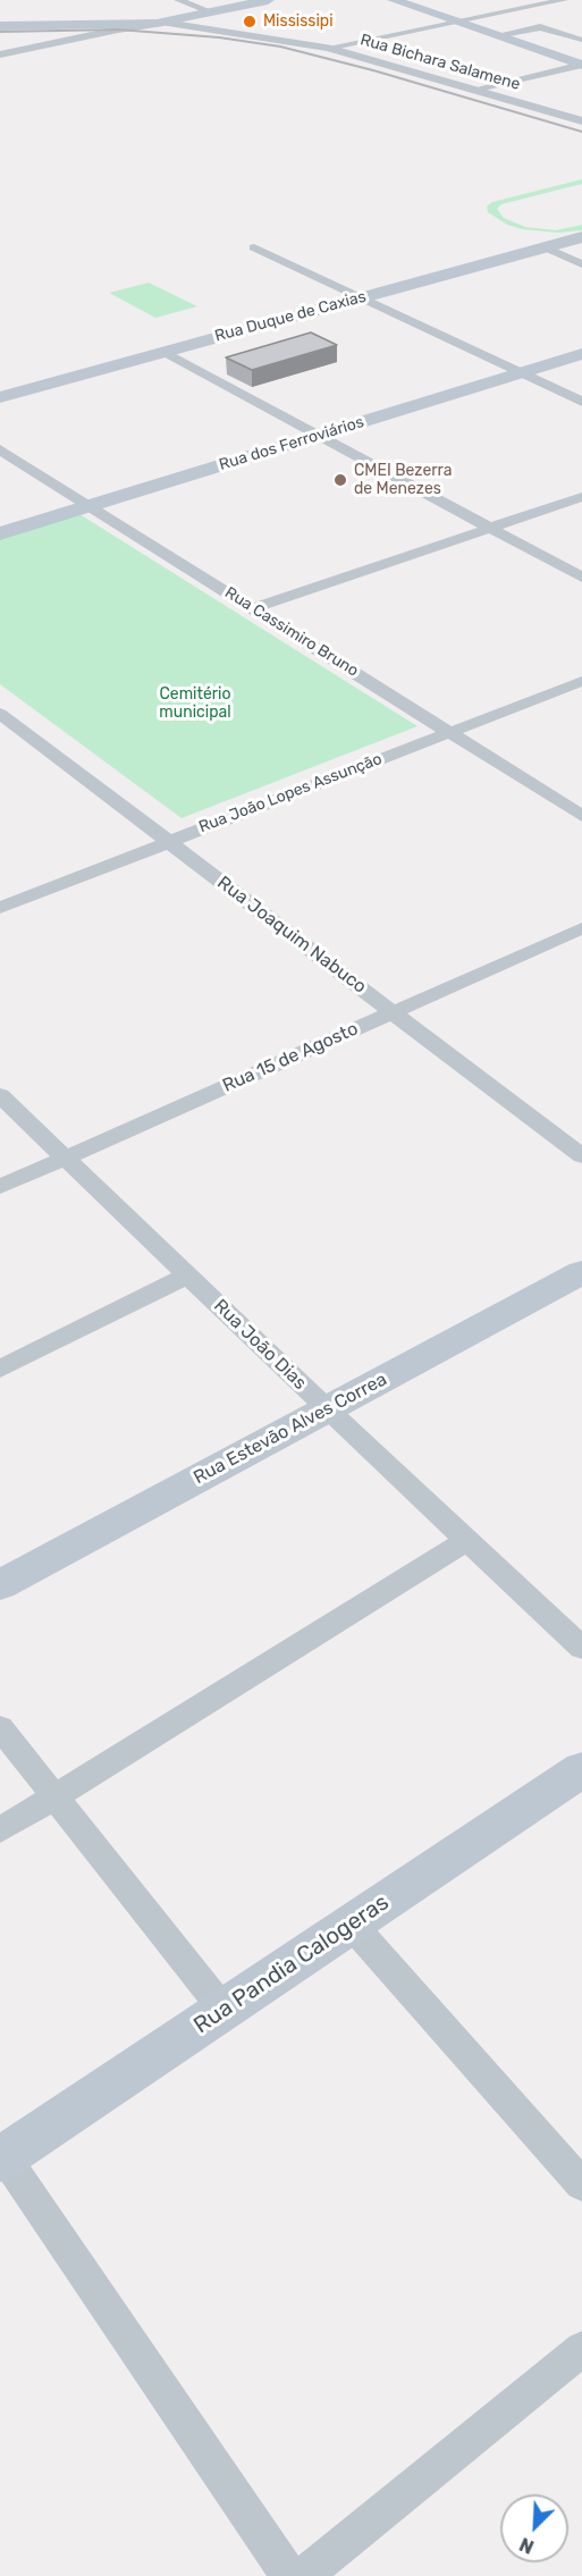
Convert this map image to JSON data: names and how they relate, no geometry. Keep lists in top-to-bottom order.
{
  "streets": {
    "main road": [
      "Rua Bichara Salamene",
      "Rua Duque de Caxias",
      "Rua dos Ferroviários",
      "Rua Estevão Alves Correa",
      "Rua Pandia Calogeras"
    ],
    "street": [
      "Rua Cassimiro Bruno",
      "Rua João Lopes Assunção",
      "Rua Joaquim Nabuco",
      "Rua 15 de Agosto",
      "Rua João Dias"
    ]
  },
  "crossings": [
    ["Rua dos Ferroviários", "Rua Cassimiro Bruno"],
    ["Rua Cassimiro Bruno", "Rua João Lopes Assunção"],
    ["Rua João Lopes Assunção", "Rua Joaquim Nabuco"],
    ["Rua Joaquim Nabuco", "Rua 15 de Agosto"],
    ["Rua 15 de Agosto", "Rua João Dias"],
    ["Rua João Dias", "Rua Estevão Alves Correa"]
  ],
  "parks": ["Cemitério municipal"],
  "places": ["Mississipi", "CMEI Bezerra de Menezes"],
  "north": "bottom left"
}
